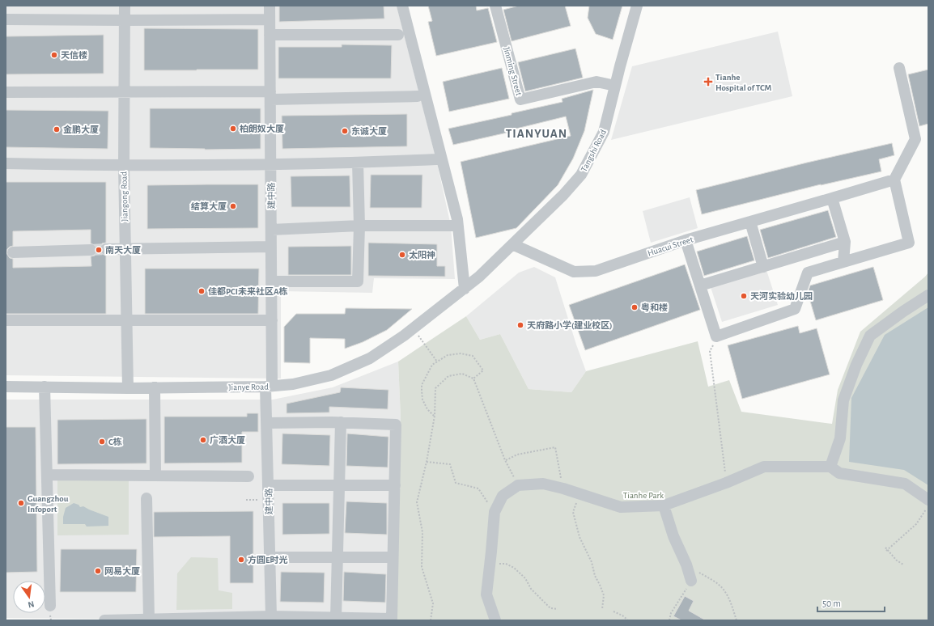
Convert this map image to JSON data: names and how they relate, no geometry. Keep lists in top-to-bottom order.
{
  "streets": {
    "street": [
      "Jinming Street",
      "Tangshi Road",
      "建中路",
      "Jiangong Road",
      "Huacui Street",
      "Jianye Road"
    ]
  },
  "crossings": [
    ["Jinming Street", "Tangshi Road"],
    ["Tangshi Road", "Huacui Street"],
    ["Tangshi Road", "Jianye Road"],
    ["建中路", "Jianye Road"],
    ["Jiangong Road", "Jianye Road"]
  ],
  "districts": ["TIANYUAN"],
  "parks": ["Tianhe Park"],
  "places": {
    "other": [
      "天信楼",
      "柏朗奴大厦",
      "金鹏大厦",
      "东诚大厦",
      "结算大厦",
      "南天大厦",
      "太阳神",
      "佳都PCI未来社区A栋",
      "天河实验幼儿园",
      "粤和楼",
      "天府路小学(建业校区)",
      "广酒大厦",
      "C栋",
      "Guangzhou Infoport",
      "方圆E时光",
      "网易大厦"
    ],
    "health": ["Tianhe Hospital of TCM"]
  },
  "scale_bar": "50 m",
  "north": "bottom"
}
